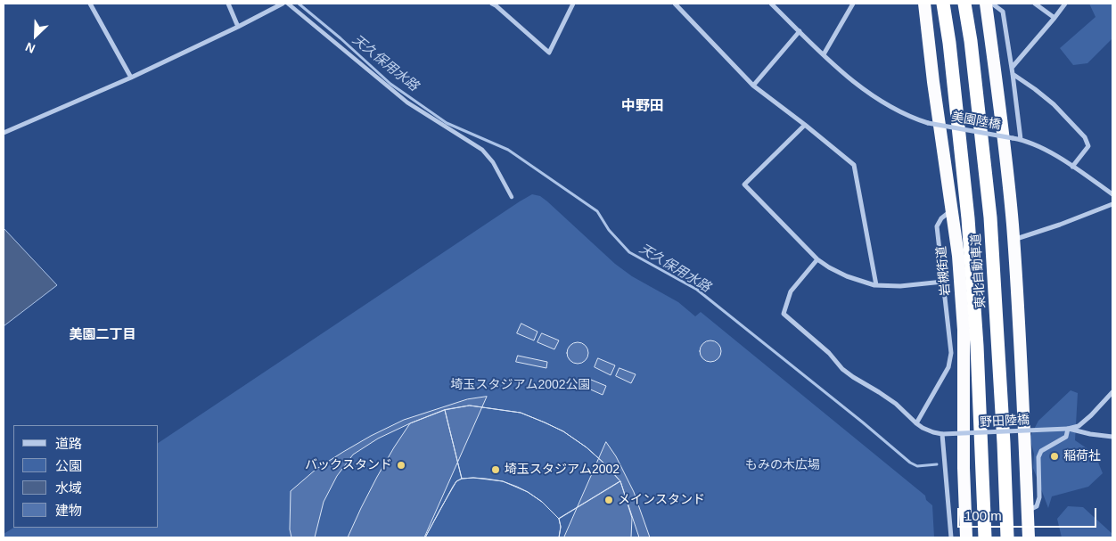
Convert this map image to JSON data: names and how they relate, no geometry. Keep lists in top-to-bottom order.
{
  "streets": {
    "highway": ["岩槻街道", "東北自動車道"],
    "street": ["美園陸橋", "野田陸橋"]
  },
  "districts": ["中野田", "美園二丁目"],
  "water": ["天久保用水路"],
  "parks": ["埼玉スタジアム2002公園", "もみの木広場"],
  "places": [
    "稲荷社",
    "バックスタンド",
    "埼玉スタジアム2002",
    "メインスタンド"
  ],
  "legend": [
    "道路",
    "公園",
    "水域",
    "建物"
  ],
  "scale_bar": "100 m",
  "north": "bottom left"
}
